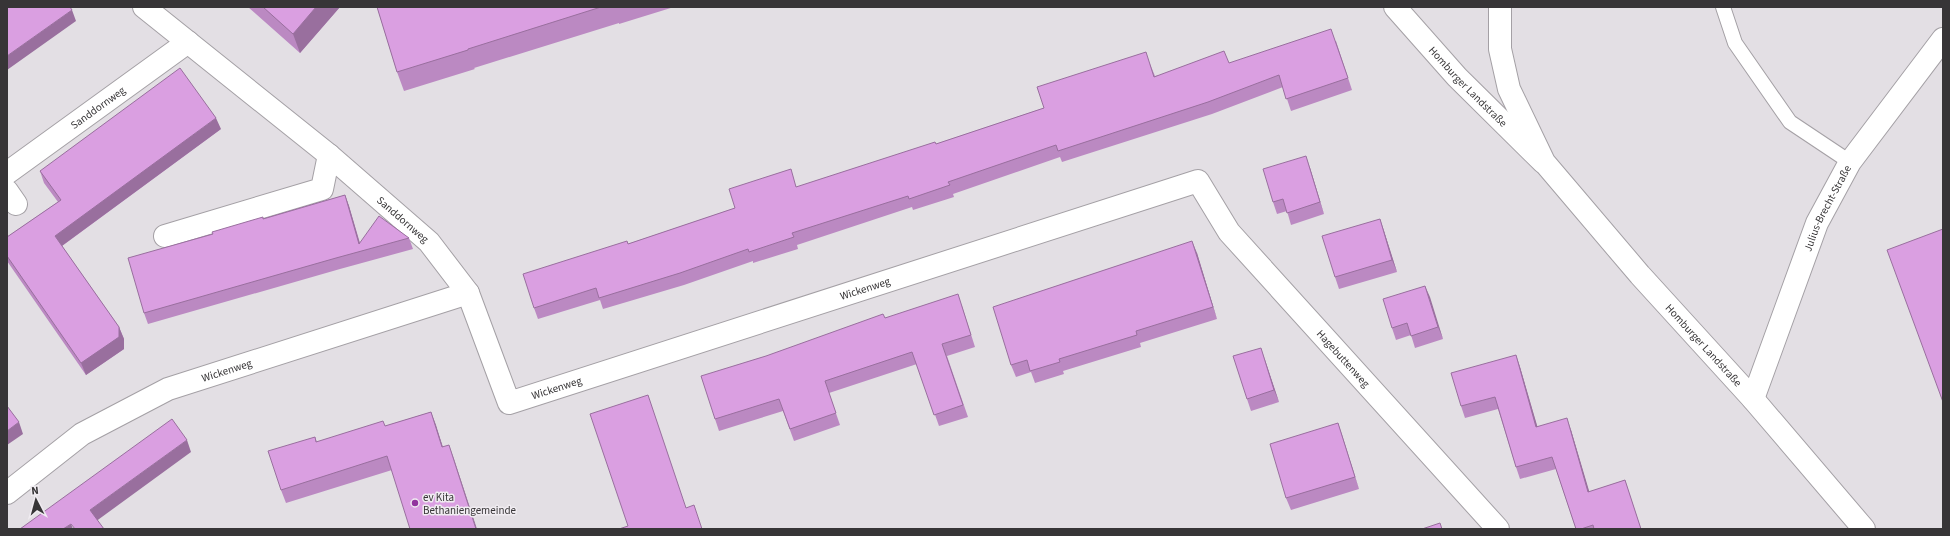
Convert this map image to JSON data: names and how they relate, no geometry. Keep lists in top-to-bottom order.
{
  "streets": {
    "street": [
      "Homburger Landstraße",
      "Sanddornweg",
      "Julius-Brecht-Straße",
      "Wickenweg",
      "Hagebuttenweg"
    ]
  },
  "crossings": [
    ["Homburger Landstraße", "Julius-Brecht-Straße"],
    ["Sanddornweg", "Wickenweg"],
    ["Wickenweg", "Hagebuttenweg"]
  ],
  "places": ["ev Kita Bethaniengemeinde"],
  "north": "top"
}
